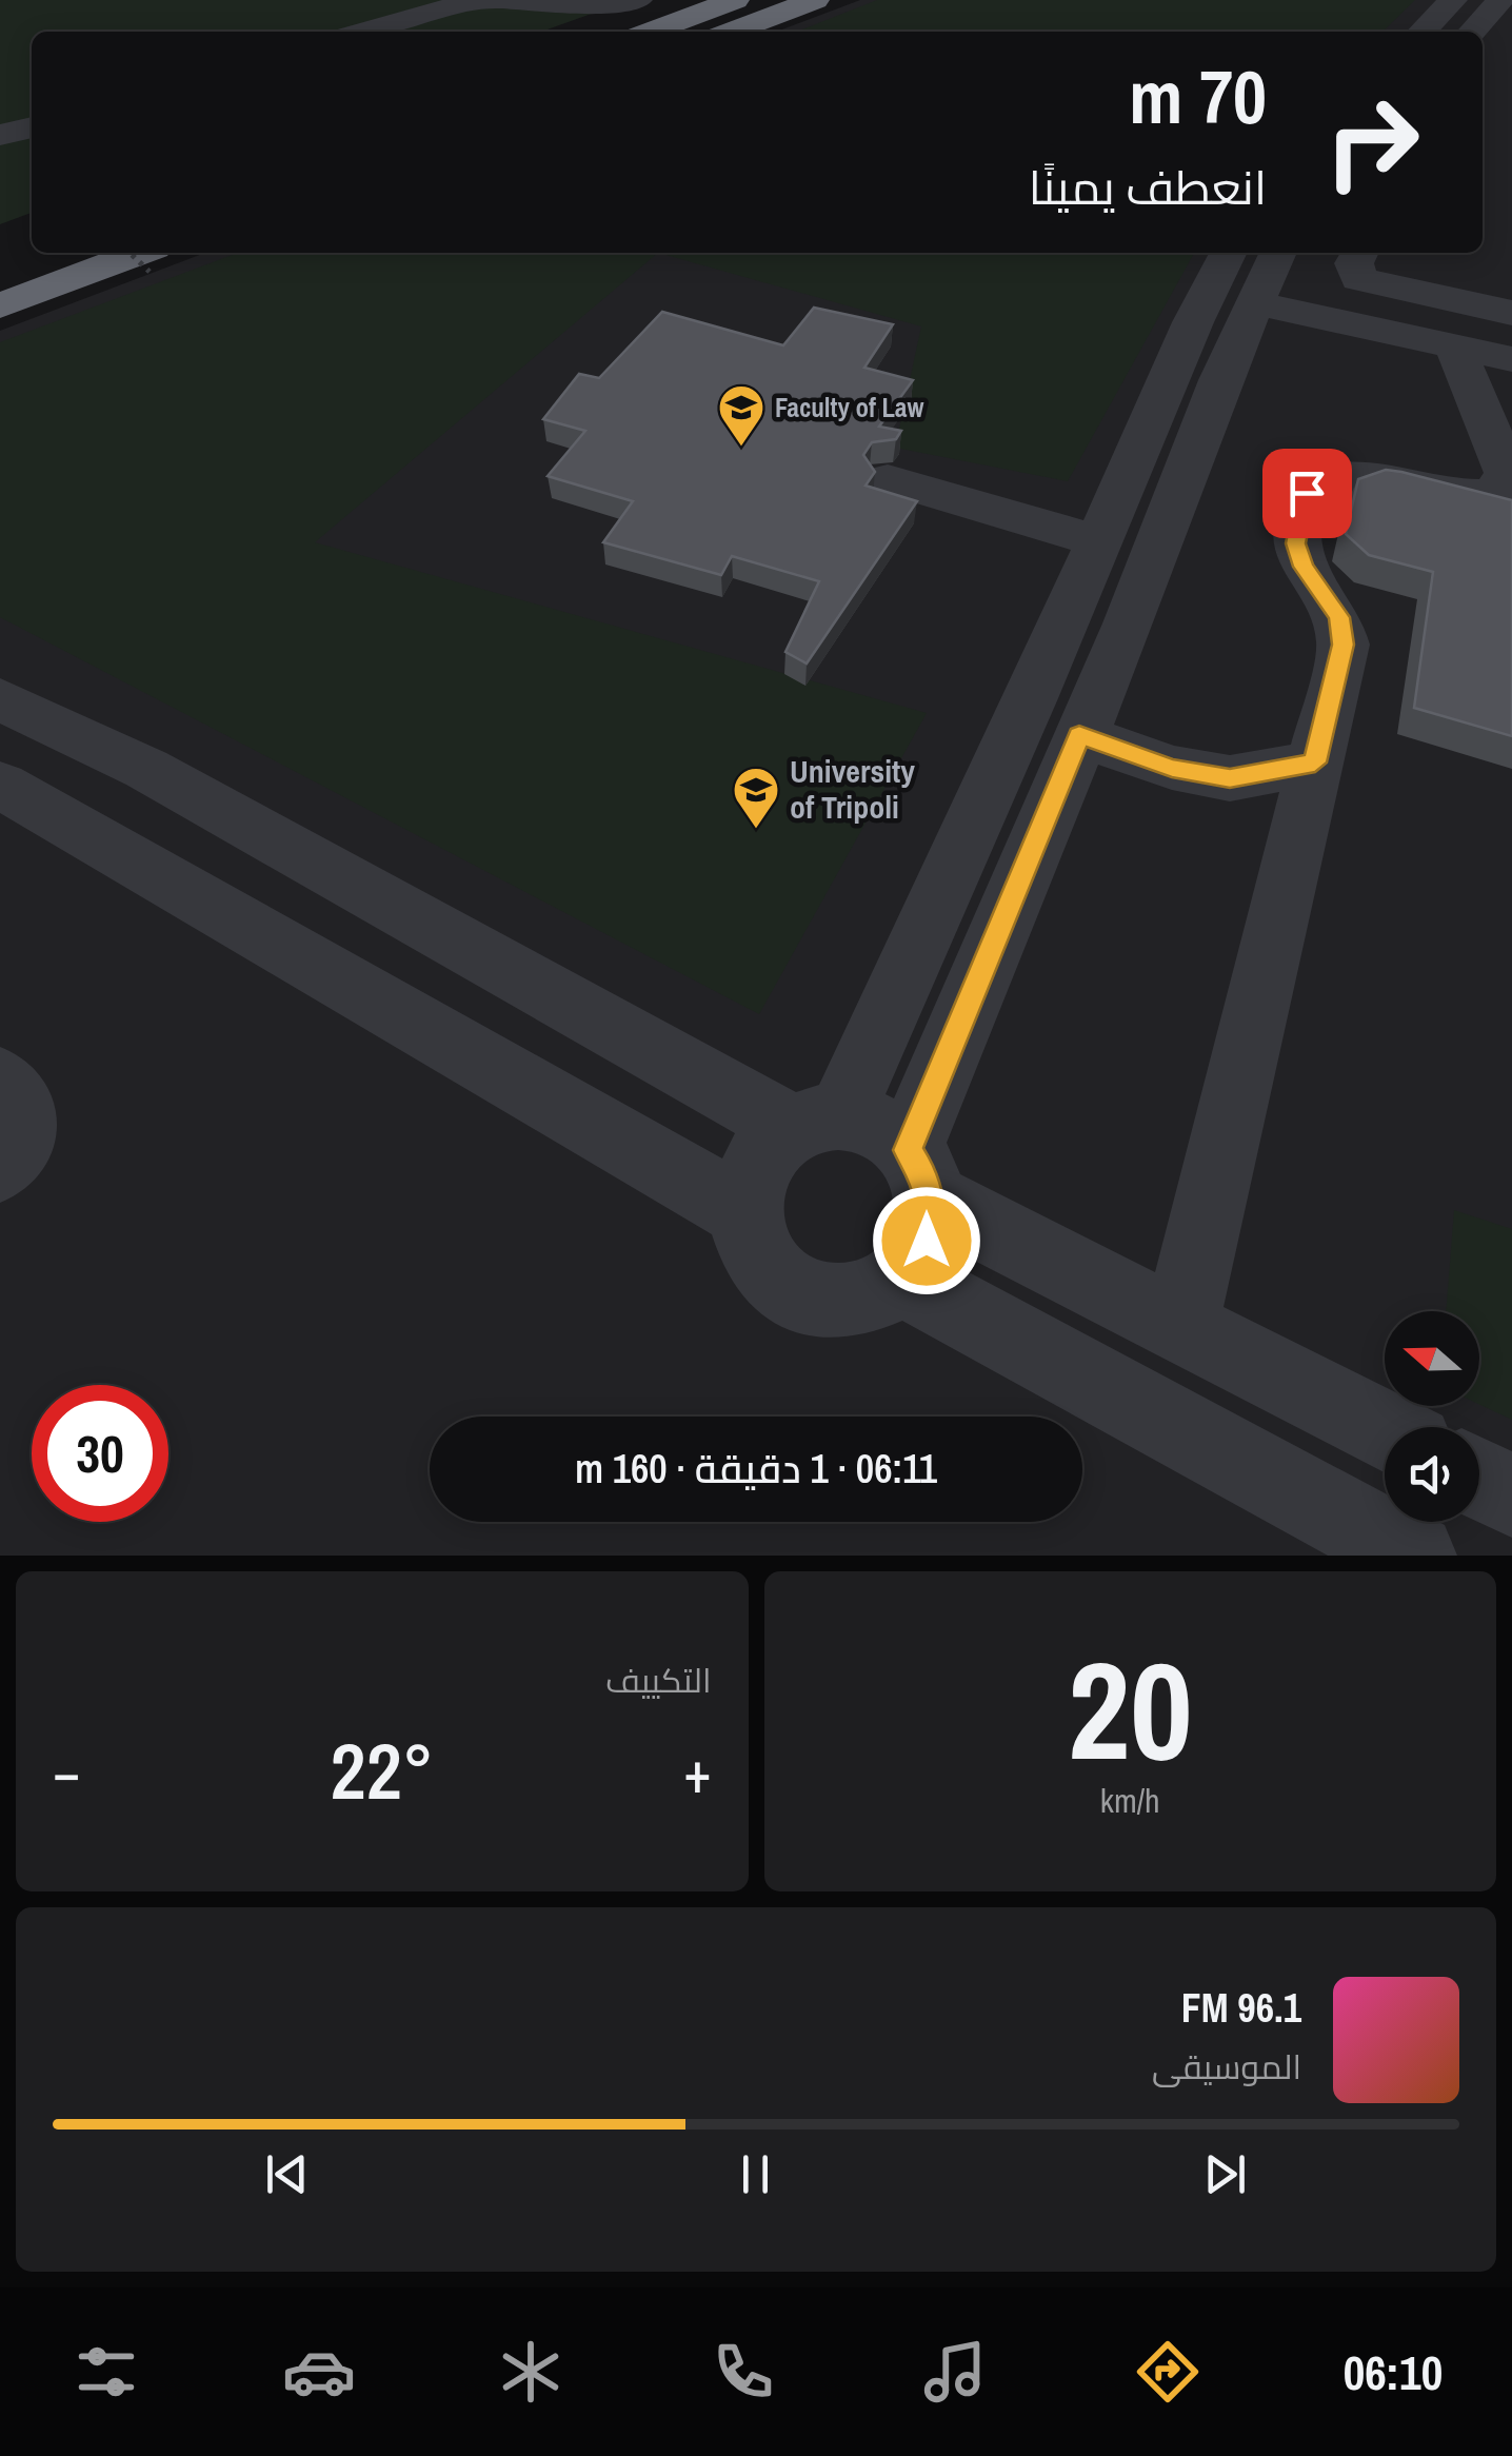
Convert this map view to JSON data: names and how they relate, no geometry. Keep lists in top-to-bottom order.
{
  "places": {
    "school or university": ["Faculty of Law", "University of Tripoli"]
  },
  "north": "left",
  "page": {
    "turn": ["70 m", "انعطف يمينًا"],
    "limit": "30",
    "trip": "06:11 · 1 دقيقة · 160 m",
    "tile": [
      ["20", "km/h"],
      "التكييف"
    ],
    "heat": ["−", "22°", "+"],
    "song": ["96.1 FM", "الموسيقى"],
    "tabs": "06:10"
  }
}
